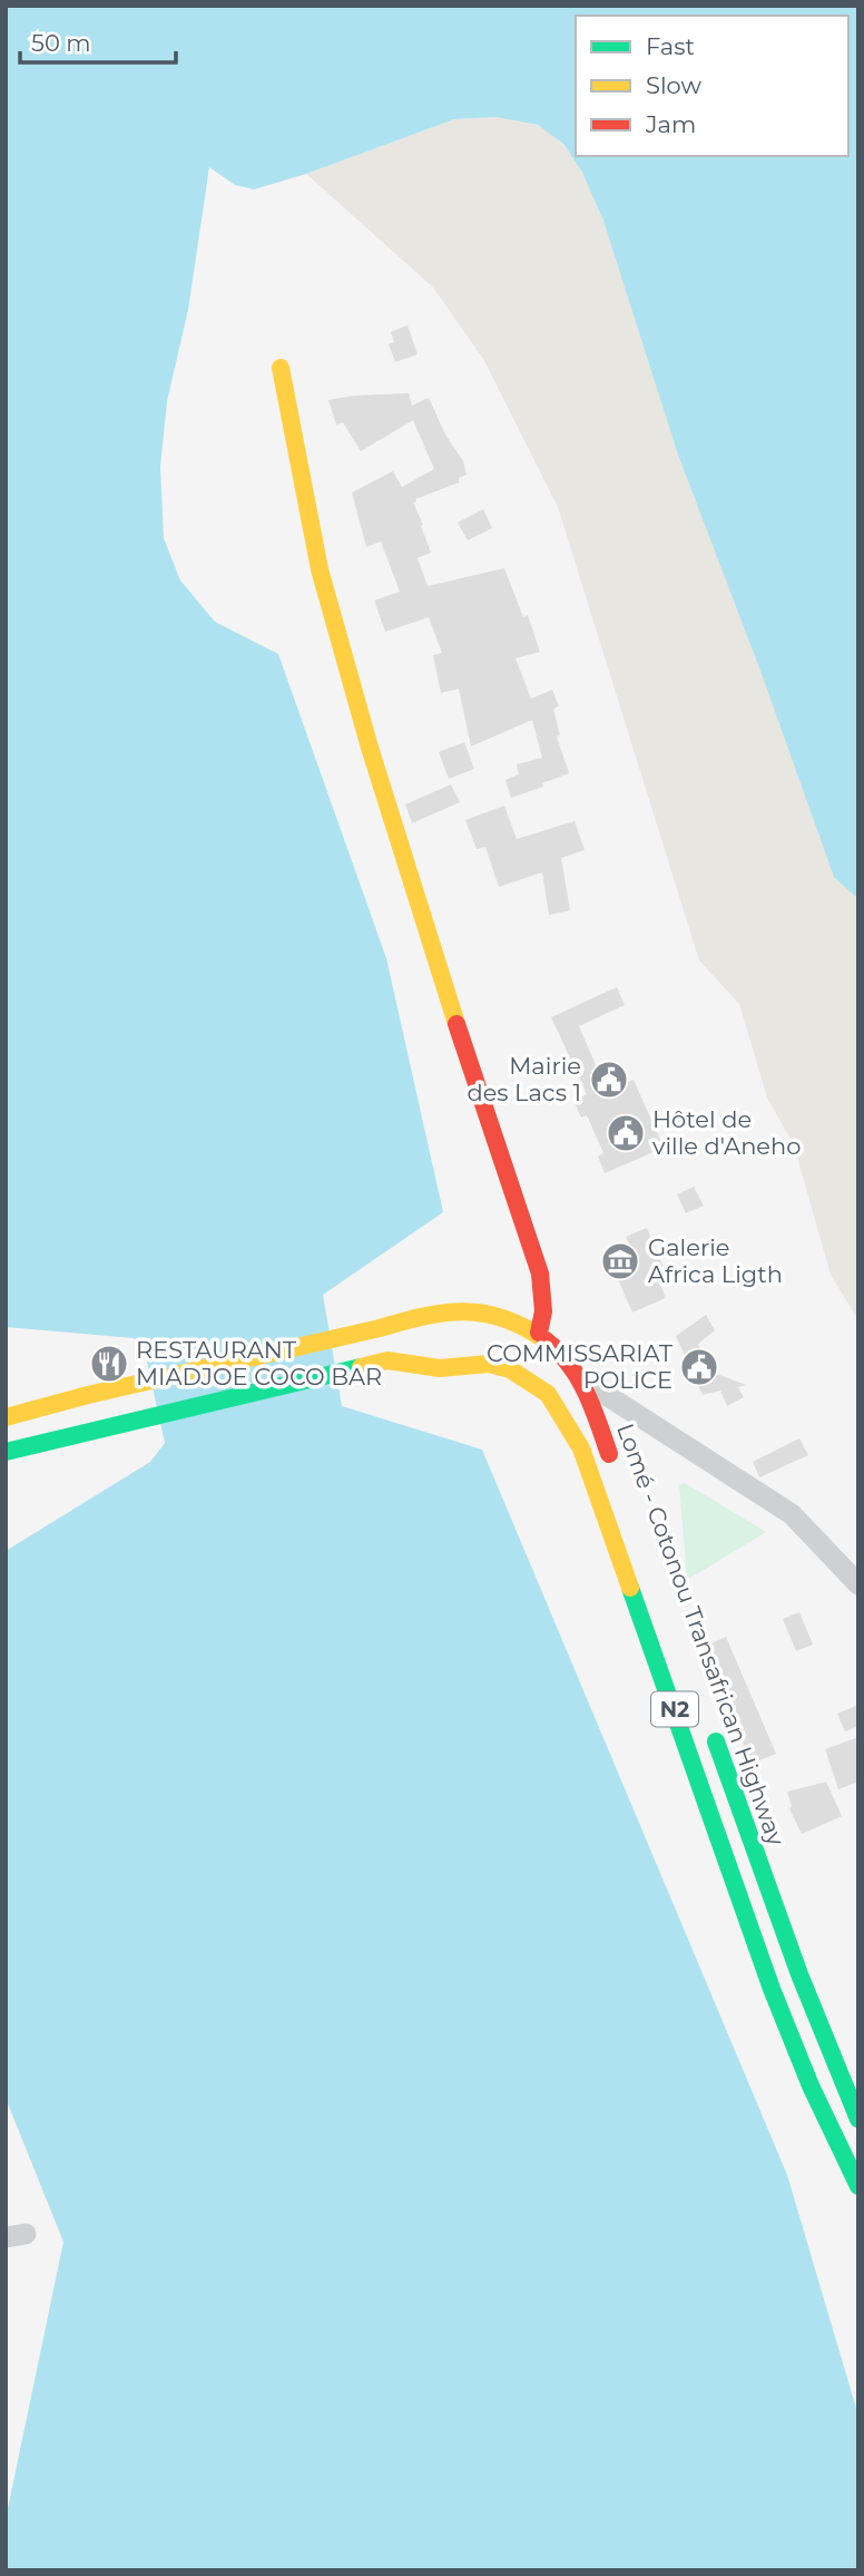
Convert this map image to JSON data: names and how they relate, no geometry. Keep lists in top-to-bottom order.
{
  "streets": {
    "main road": ["Lomé - Cotonou Transafrican Highway", "N2"]
  },
  "places": {
    "public building": ["Mairie des Lacs 1", "Hôtel de ville d'Aneho", "COMMISSARIAT POLICE"],
    "museum": ["Galerie Africa Ligth"],
    "restaurant": ["RESTAURANT MIADJOE COCO BAR"]
  },
  "legend": ["Fast", "Slow", "Jam"],
  "scale_bar": "50 m"
}
